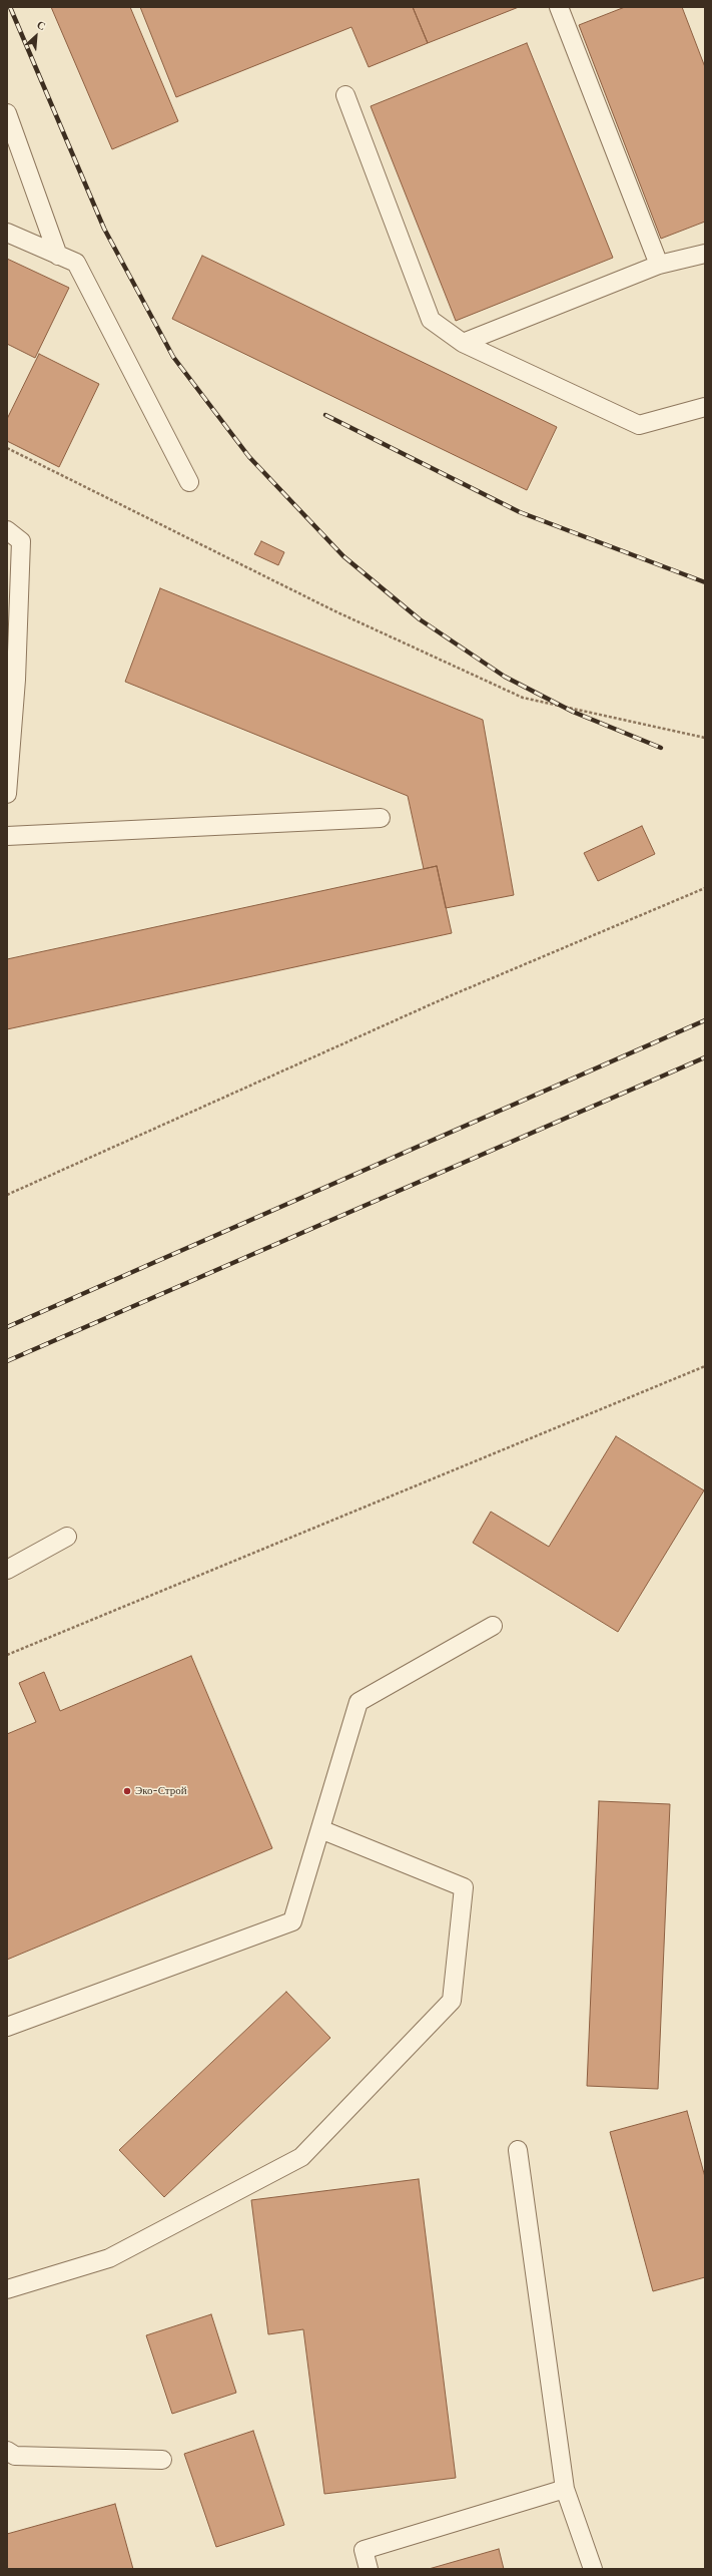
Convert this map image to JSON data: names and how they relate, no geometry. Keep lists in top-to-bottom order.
{
  "places": ["Эко-Строй"],
  "north": "top right"
}
